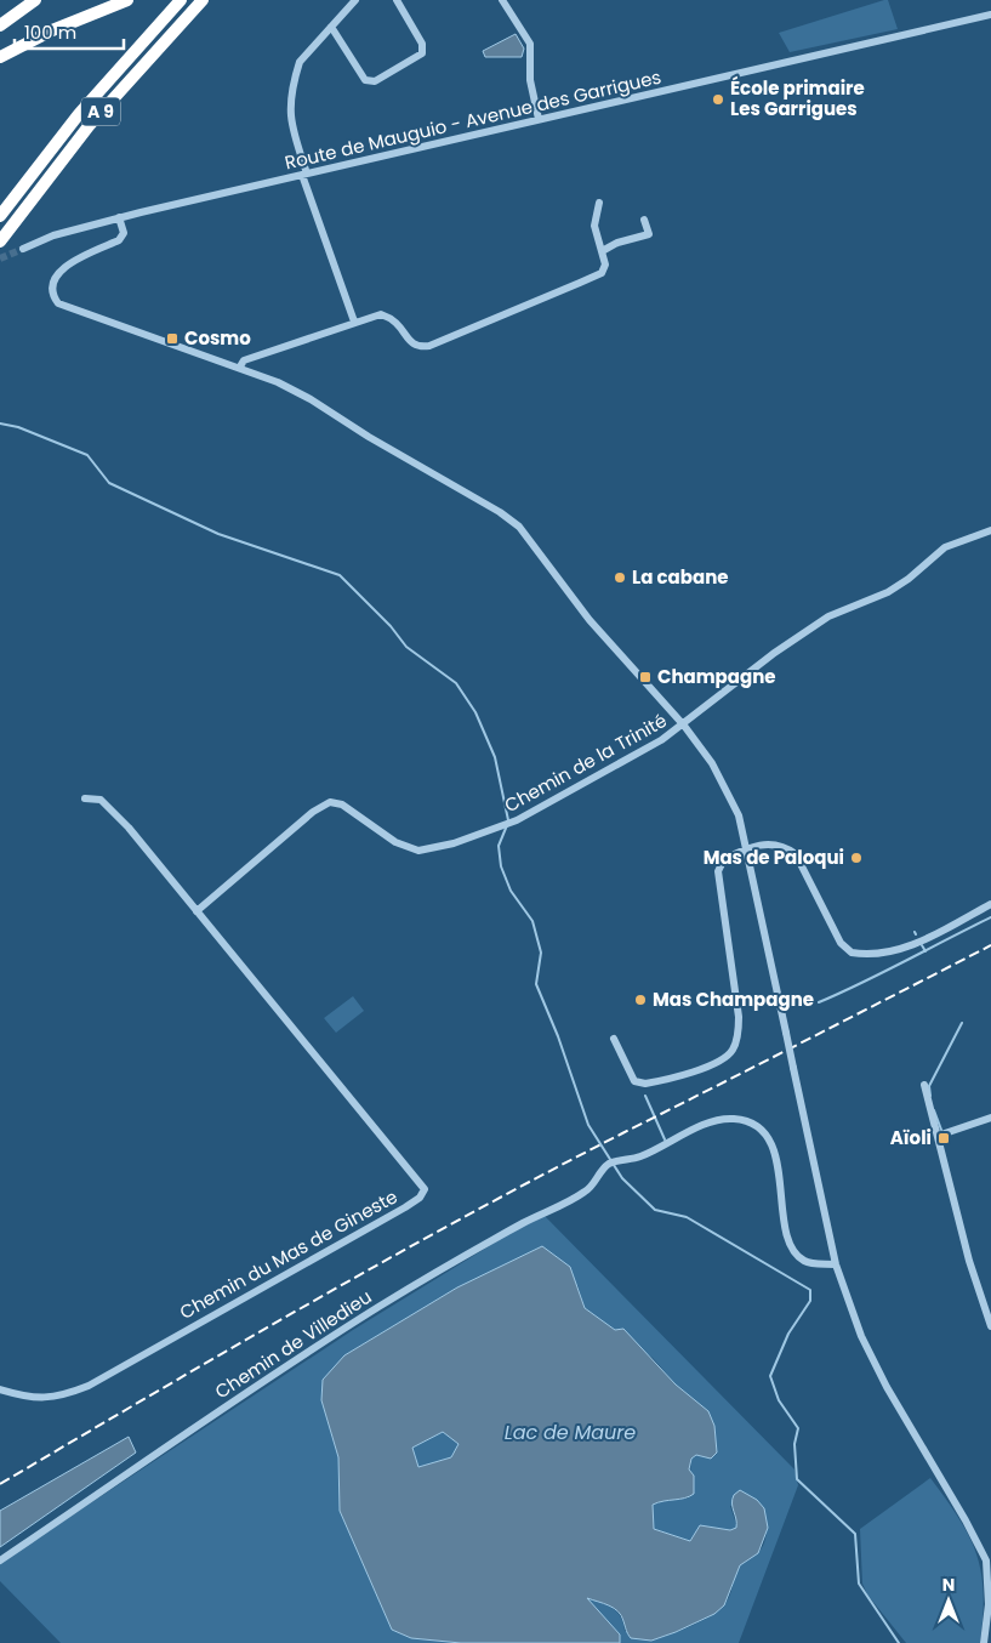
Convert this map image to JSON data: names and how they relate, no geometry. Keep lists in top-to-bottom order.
{
  "streets": {
    "highway": ["A 9"],
    "street": [
      "Route de Mauguio - Avenue des Garrigues",
      "Chemin de la Trinité",
      "Chemin du Mas de Gineste",
      "Chemin de Villedieu"
    ]
  },
  "crossings": [
    ["Chemin de la Trinité", "Chemin du Mas de Gineste"]
  ],
  "water": ["Lac de Maure"],
  "places": {
    "other": [
      "École primaire Les Garrigues",
      "La cabane",
      "Mas de Paloqui",
      "Mas Champagne"
    ],
    "transit": ["Cosmo", "Champagne", "Aïoli"]
  },
  "scale_bar": "100 m",
  "north": "top"
}
